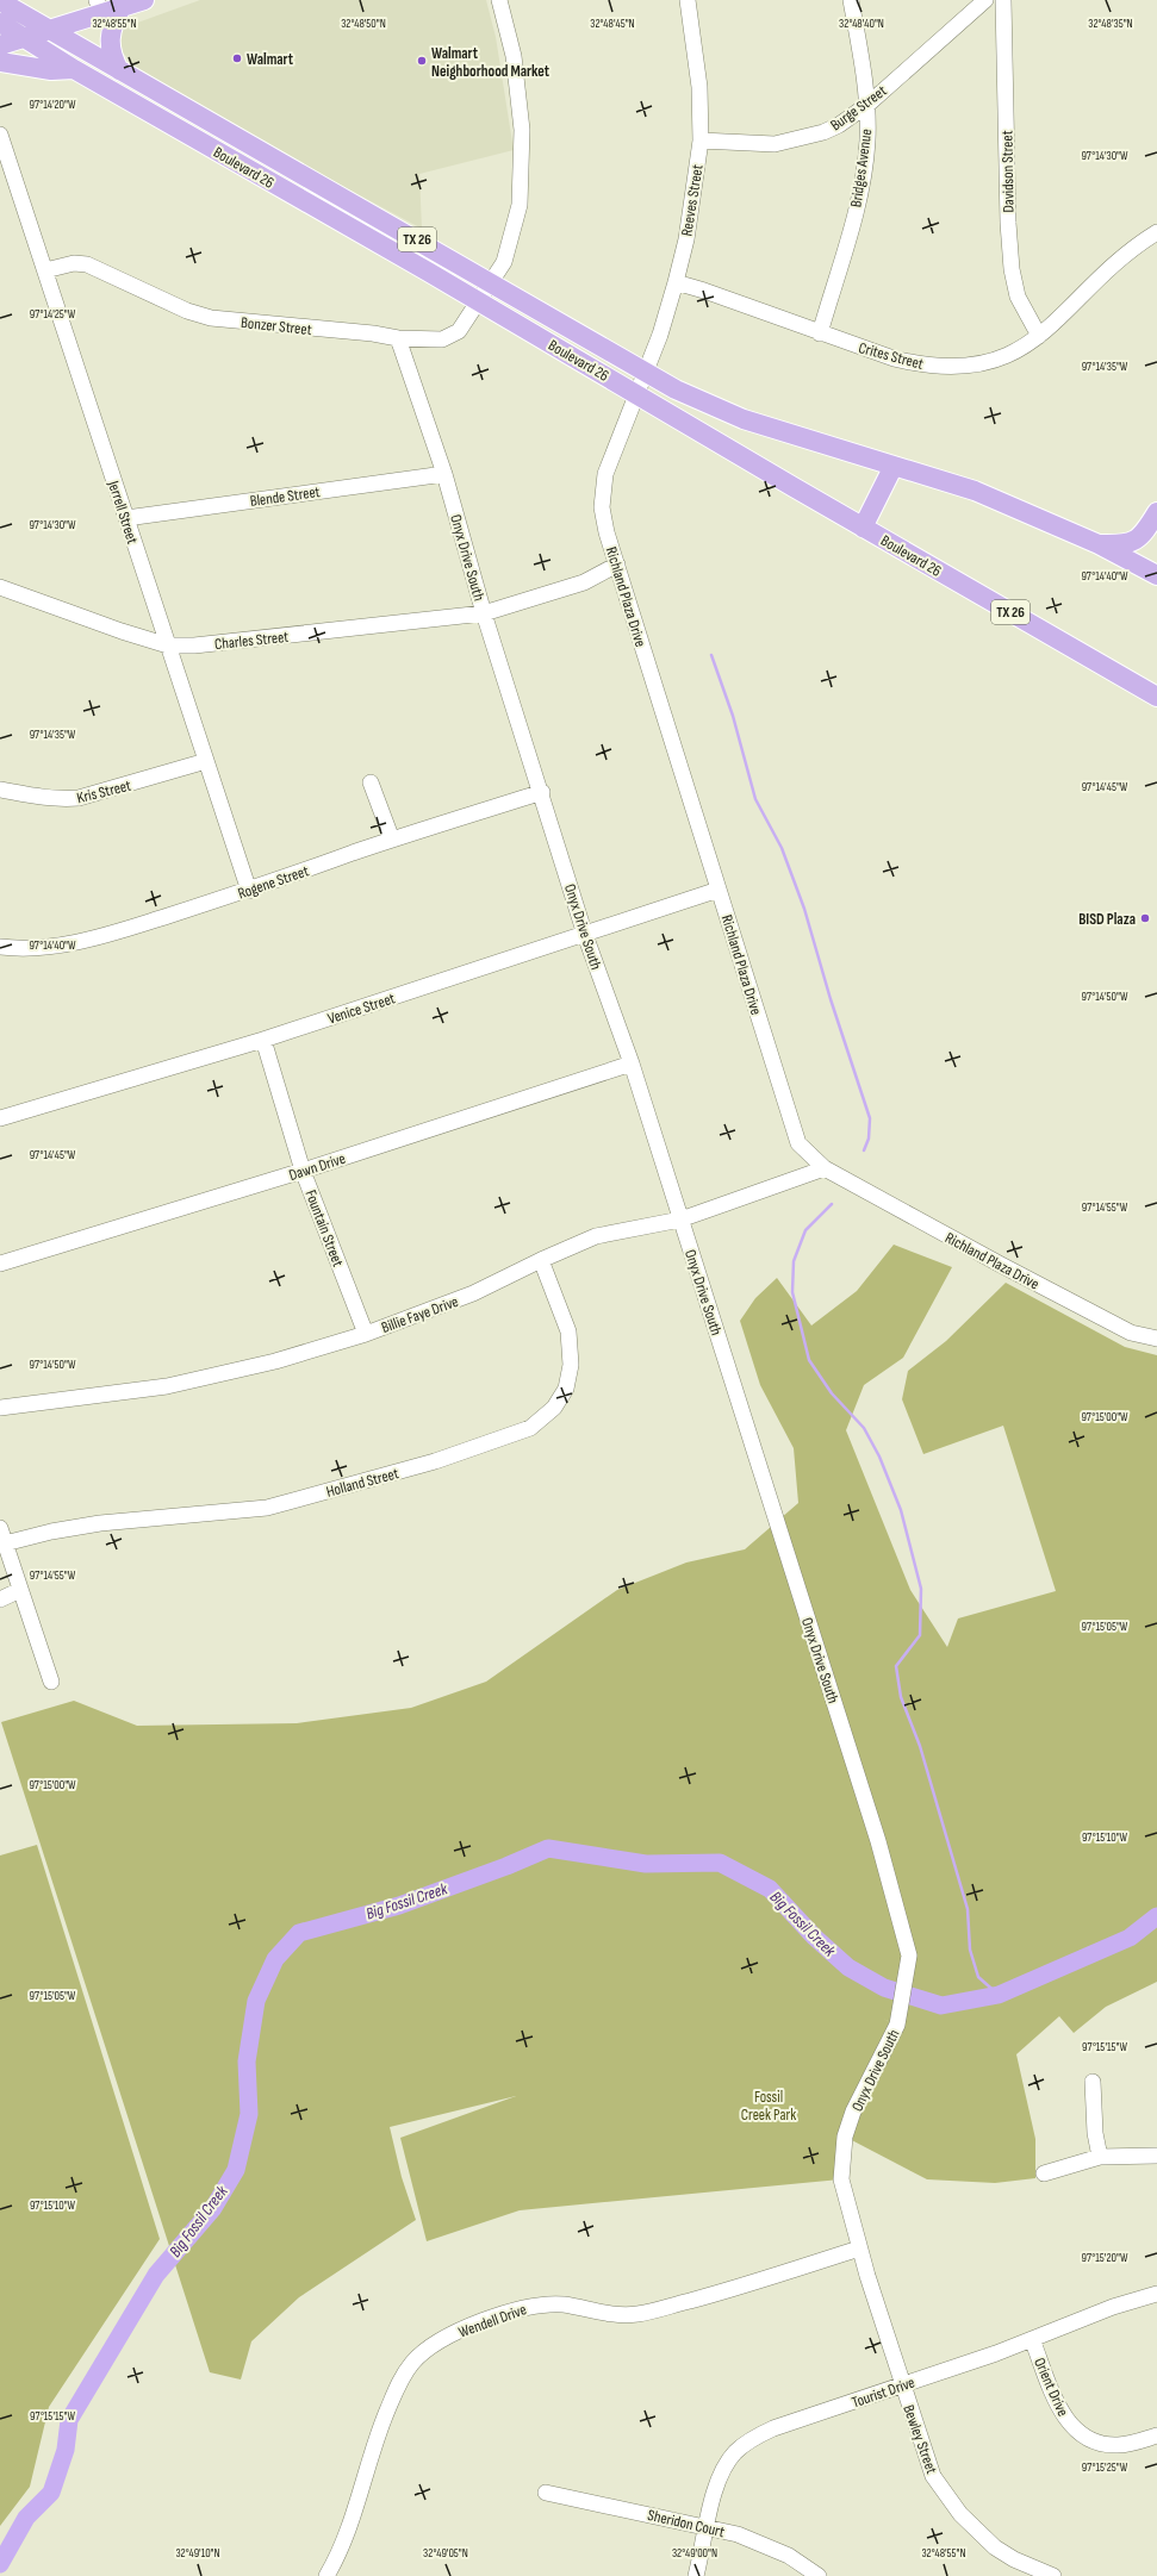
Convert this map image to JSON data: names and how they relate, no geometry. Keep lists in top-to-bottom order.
{
  "streets": {
    "main road": ["Boulevard 26", "TX 26"],
    "street": [
      "Burge Street",
      "Bridges Avenue",
      "Davidson Street",
      "Reeves Street",
      "Bonzer Street",
      "Crites Street",
      "Blende Street",
      "Jerrell Street",
      "Onyx Drive South",
      "Richland Plaza Drive",
      "Charles Street",
      "Kris Street",
      "Rogene Street",
      "Venice Street",
      "Dawn Drive",
      "Fountain Street",
      "Billie Faye Drive",
      "Holland Street",
      "Wendell Drive",
      "Orient Drive",
      "Tourist Drive",
      "Bewley Street",
      "Sheridon Court"
    ]
  },
  "crossings": [
    ["Burge Street", "Bridges Avenue"],
    ["Burge Street", "Reeves Street"],
    ["Boulevard 26", "Reeves Street"],
    ["Boulevard 26", "Bonzer Street"],
    ["Boulevard 26", "Richland Plaza Drive"],
    ["Bridges Avenue", "Crites Street"],
    ["Davidson Street", "Crites Street"],
    ["Reeves Street", "Crites Street"],
    ["Reeves Street", "Richland Plaza Drive"],
    ["Bonzer Street", "Jerrell Street"],
    ["Bonzer Street", "Onyx Drive South"],
    ["Blende Street", "Jerrell Street"],
    ["Blende Street", "Onyx Drive South"],
    ["Jerrell Street", "Charles Street"],
    ["Jerrell Street", "Kris Street"],
    ["Jerrell Street", "Rogene Street"],
    ["Onyx Drive South", "Charles Street"],
    ["Onyx Drive South", "Rogene Street"],
    ["Onyx Drive South", "Venice Street"],
    ["Onyx Drive South", "Dawn Drive"],
    ["Onyx Drive South", "Billie Faye Drive"],
    ["Onyx Drive South", "Wendell Drive"],
    ["Onyx Drive South", "Bewley Street"],
    ["Richland Plaza Drive", "Charles Street"],
    ["Richland Plaza Drive", "Venice Street"],
    ["Richland Plaza Drive", "Billie Faye Drive"],
    ["Venice Street", "Fountain Street"],
    ["Dawn Drive", "Fountain Street"],
    ["Fountain Street", "Billie Faye Drive"],
    ["Billie Faye Drive", "Holland Street"],
    ["Wendell Drive", "Bewley Street"],
    ["Orient Drive", "Tourist Drive"],
    ["Tourist Drive", "Bewley Street"],
    ["Tourist Drive", "Sheridon Court"]
  ],
  "water": ["Big Fossil Creek"],
  "parks": ["Fossil Creek Park"],
  "places": ["Walmart", "Walmart Neighborhood Market", "BISD Plaza"],
  "coordinates": [
    "32°48'55\"N",
    "32°48'50\"N",
    "32°48'45\"N",
    "32°48'40\"N",
    "32°48'35\"N",
    "97°14'20\"W",
    "97°14'30\"W",
    "97°14'25\"W",
    "97°14'35\"W",
    "97°14'40\"W",
    "97°14'45\"W",
    "97°14'50\"W",
    "97°14'55\"W",
    "97°15'00\"W",
    "97°15'05\"W",
    "97°15'10\"W",
    "97°15'15\"W",
    "97°15'20\"W",
    "97°15'25\"W",
    "32°49'10\"N",
    "32°49'05\"N",
    "32°49'00\"N"
  ]
}
